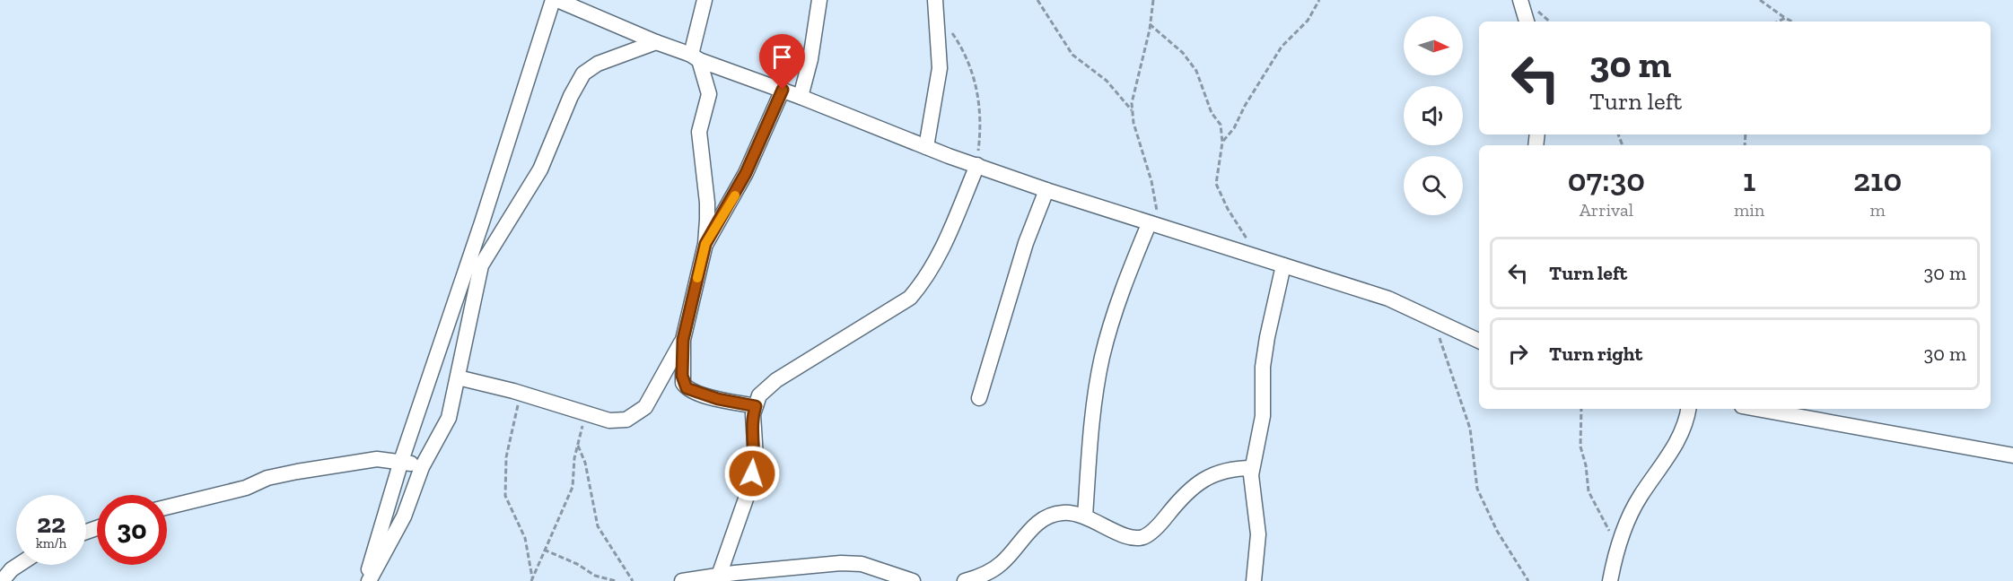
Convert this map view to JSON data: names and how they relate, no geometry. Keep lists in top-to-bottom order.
{
  "north": "right",
  "page": {
    "turn": ["30 m", "Turn left"],
    "eta": [
      "07:30",
      "Arrival",
      "1",
      "min",
      "210",
      "m"
    ],
    "list": [
      {
        "name": "Turn left",
        "value": "30 m"
      },
      {
        "name": "Turn right",
        "value": "30 m"
      }
    ],
    "speed": "22 km/h",
    "limit": "30"
  }
}
